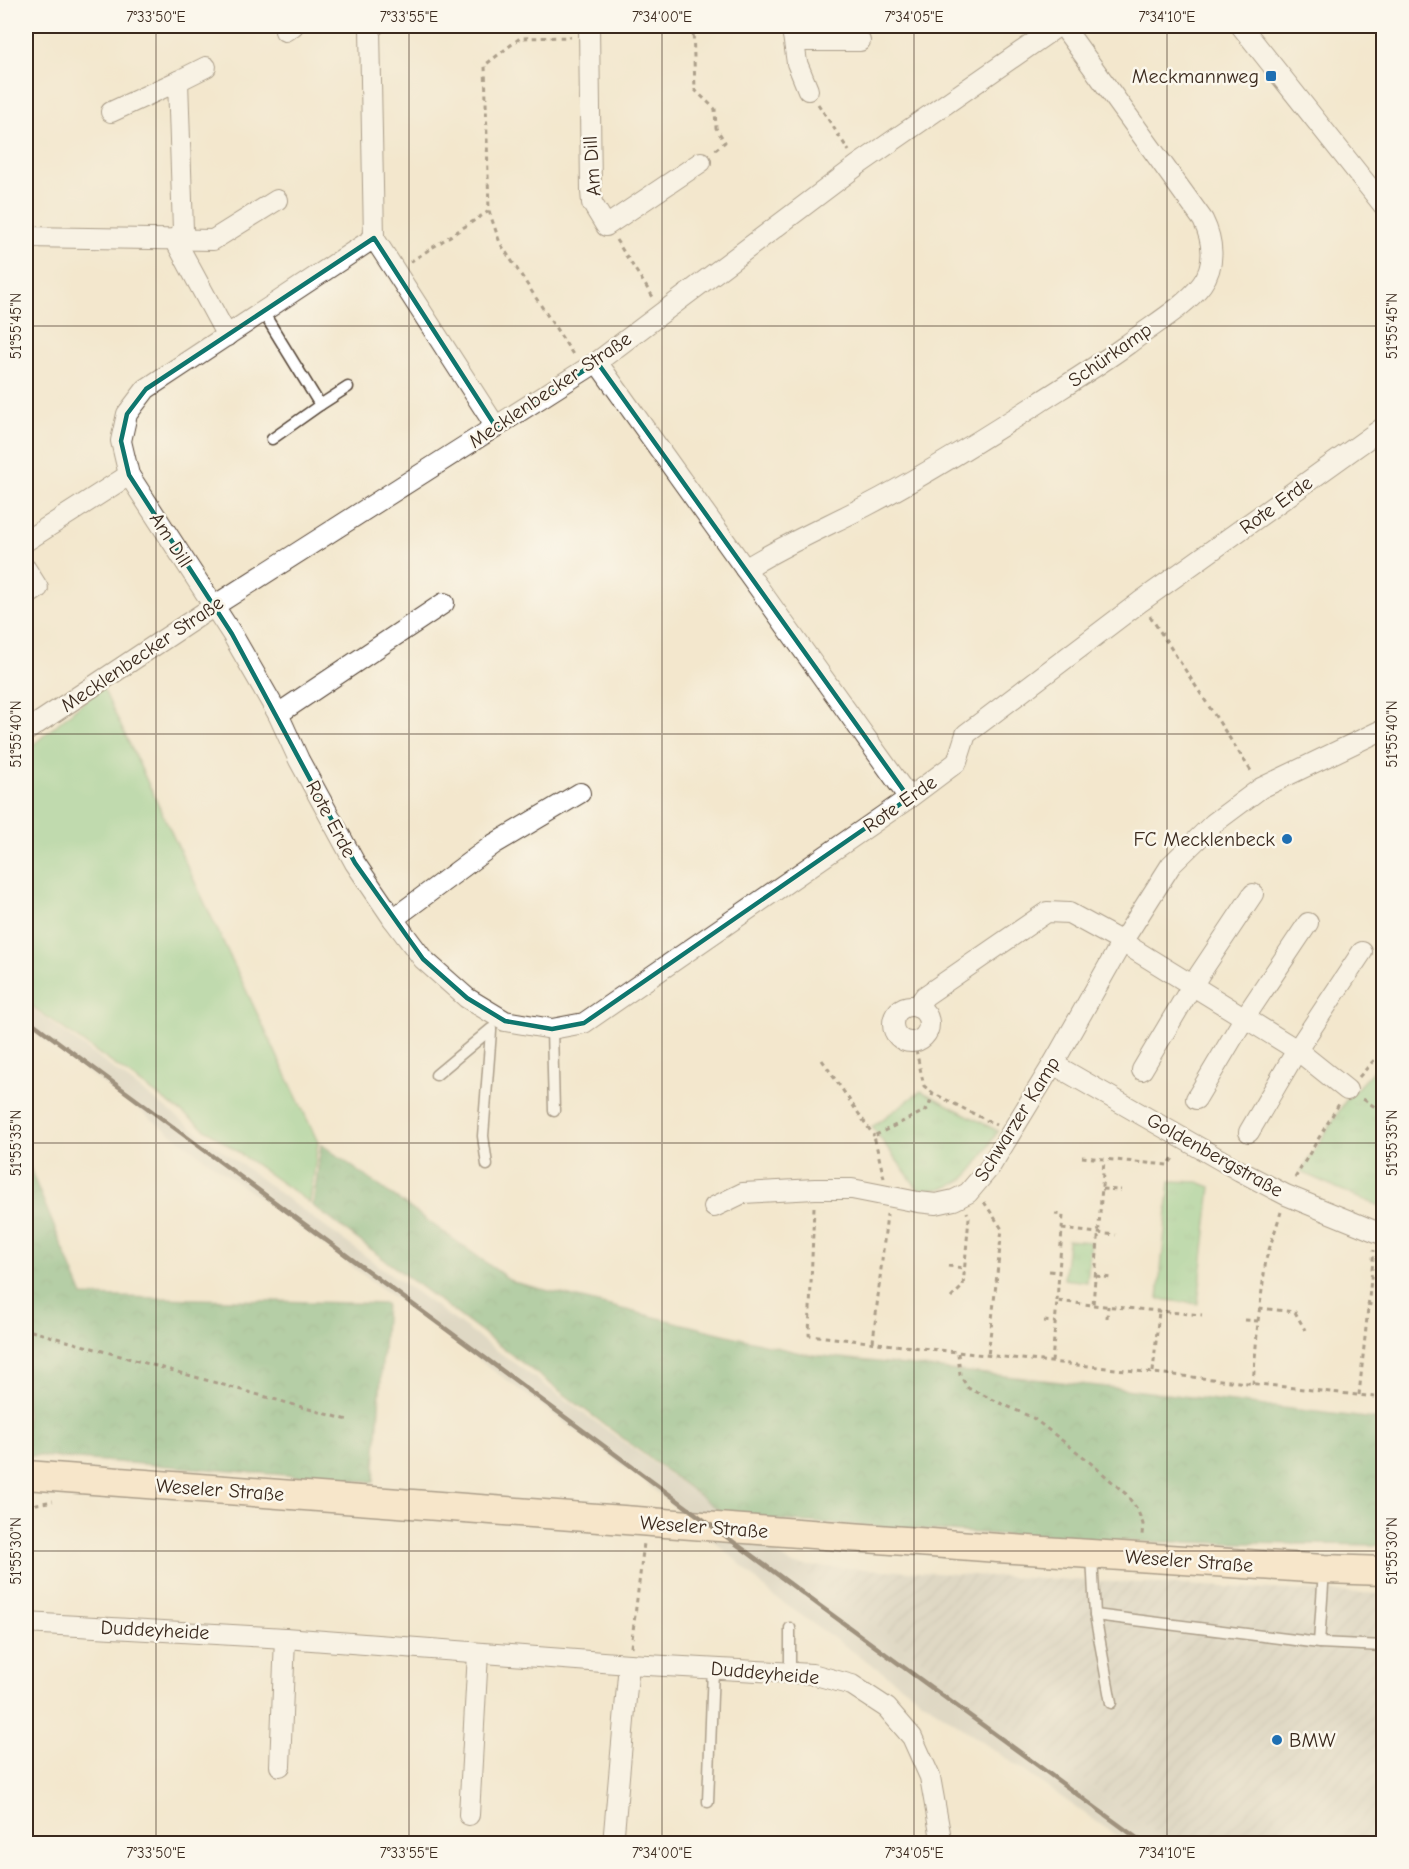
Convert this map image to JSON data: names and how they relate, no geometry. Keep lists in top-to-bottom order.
{
  "streets": {
    "main road": ["Weseler Straße"],
    "street": [
      "Am Dill",
      "Schürkamp",
      "Mecklenbecker Straße",
      "Rote Erde",
      "Schwarzer Kamp",
      "Goldenbergstraße",
      "Duddeyheide"
    ]
  },
  "crossings": [
    ["Am Dill", "Mecklenbecker Straße"],
    ["Am Dill", "Rote Erde"],
    ["Mecklenbecker Straße", "Rote Erde"],
    ["Schwarzer Kamp", "Goldenbergstraße"]
  ],
  "places": {
    "transit": ["Meckmannweg"],
    "other": ["FC Mecklenbeck", "BMW"]
  },
  "coordinates": [
    "7°33'50\"E",
    "7°33'55\"E",
    "7°34'00\"E",
    "7°34'05\"E",
    "7°34'10\"E",
    "51°55'45\"N",
    "51°55'40\"N",
    "51°55'35\"N",
    "51°55'30\"N"
  ]
}
